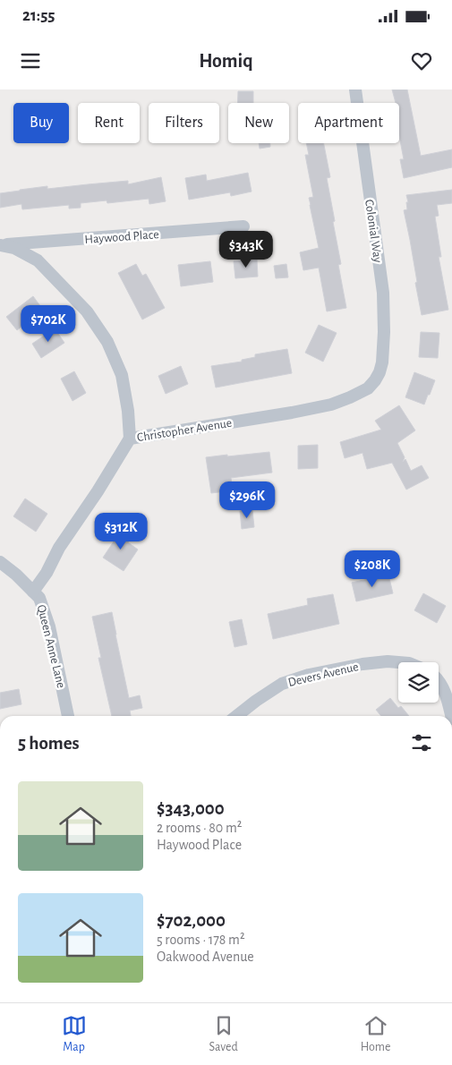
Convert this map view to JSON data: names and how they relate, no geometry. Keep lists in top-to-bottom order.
{
  "streets": {
    "street": [
      "Colonial Way",
      "Haywood Place",
      "Christopher Avenue",
      "Queen Anne Lane",
      "Devers Avenue"
    ]
  },
  "crossings": [
    ["Colonial Way", "Christopher Avenue"],
    ["Christopher Avenue", "Queen Anne Lane"]
  ],
  "page": {
    "status": "21:55",
    "header": "Homiq",
    "chip": [
      "Buy",
      "Rent",
      "Filters",
      "New",
      "Apartment"
    ],
    "price": [
      "$343K",
      "$702K",
      "$296K",
      "$312K",
      "$208K"
    ],
    "heading": "5 homes",
    "list": [
      {
        "name": "$343,000",
        "note": "2 rooms · 80 m² · Haywood Place"
      },
      {
        "name": "$702,000",
        "note": "5 rooms · 178 m² · Oakwood Avenue"
      }
    ],
    "tabs": ["Map", "Saved", "Home"]
  }
}
